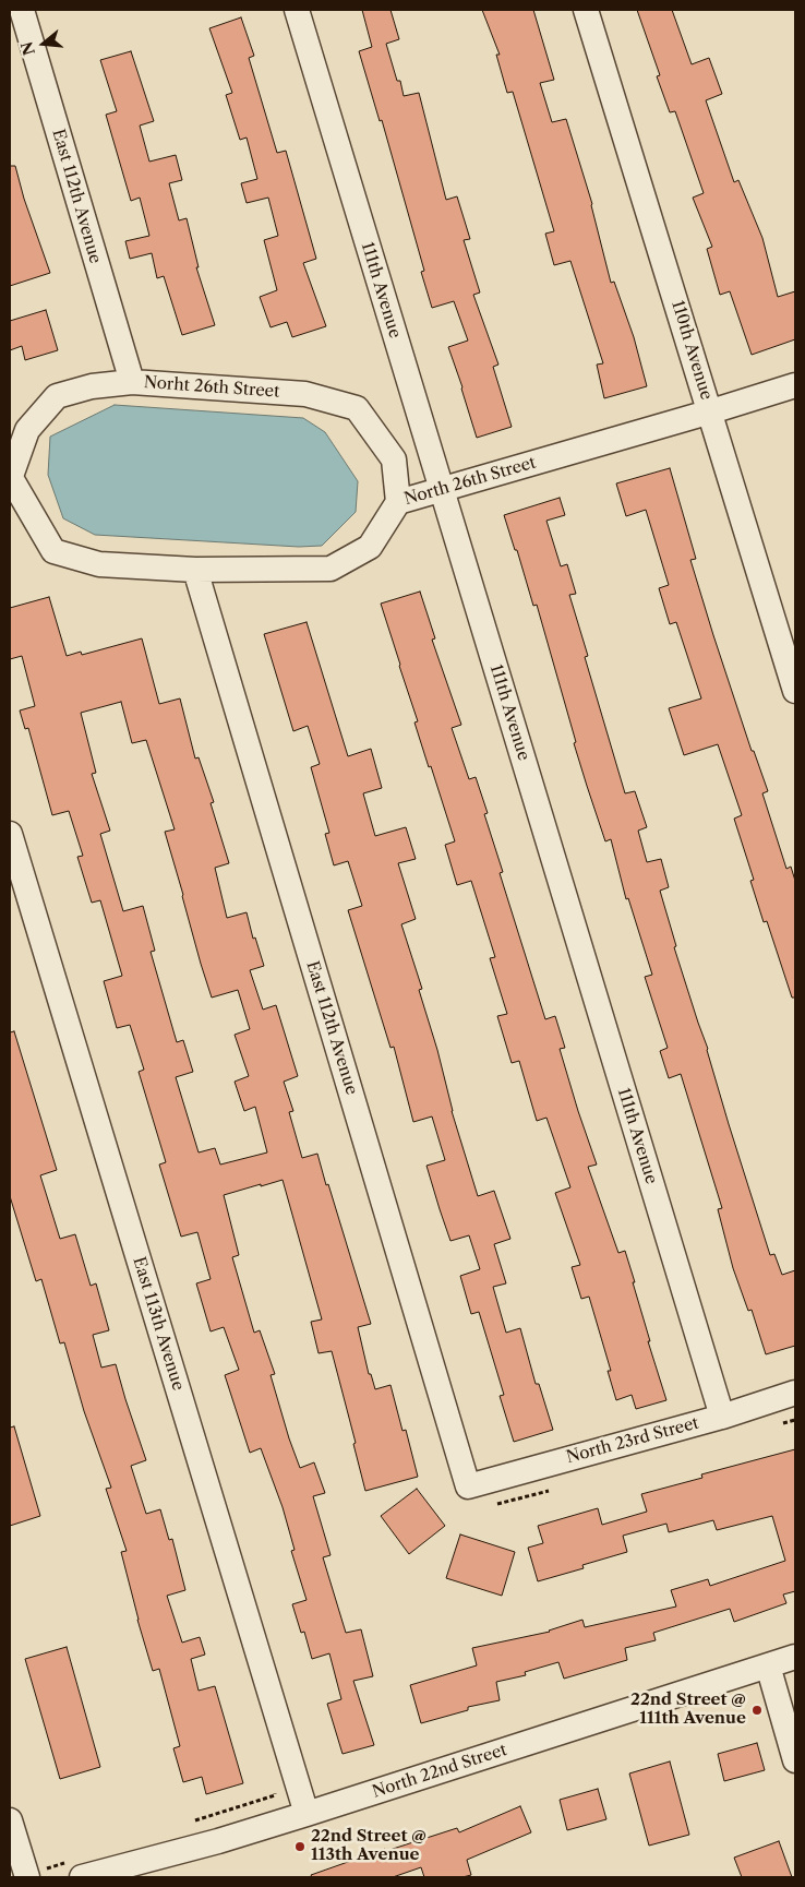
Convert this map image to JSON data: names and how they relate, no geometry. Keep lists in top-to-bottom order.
{
  "streets": {
    "street": [
      "East 112th Avenue",
      "111th Avenue",
      "110th Avenue",
      "Norht 26th Street",
      "North 26th Street",
      "East 113th Avenue",
      "North 23rd Street",
      "North 22nd Street"
    ]
  },
  "crossings": [
    ["East 112th Avenue", "Norht 26th Street"],
    ["East 112th Avenue", "North 26th Street"],
    ["East 112th Avenue", "North 23rd Street"],
    ["111th Avenue", "North 26th Street"],
    ["111th Avenue", "North 23rd Street"],
    ["110th Avenue", "North 26th Street"],
    ["Norht 26th Street", "North 26th Street"],
    ["East 113th Avenue", "North 22nd Street"]
  ],
  "places": ["22nd Street @ 111th Avenue", "22nd Street @ 113th Avenue"],
  "north": "left"
}
